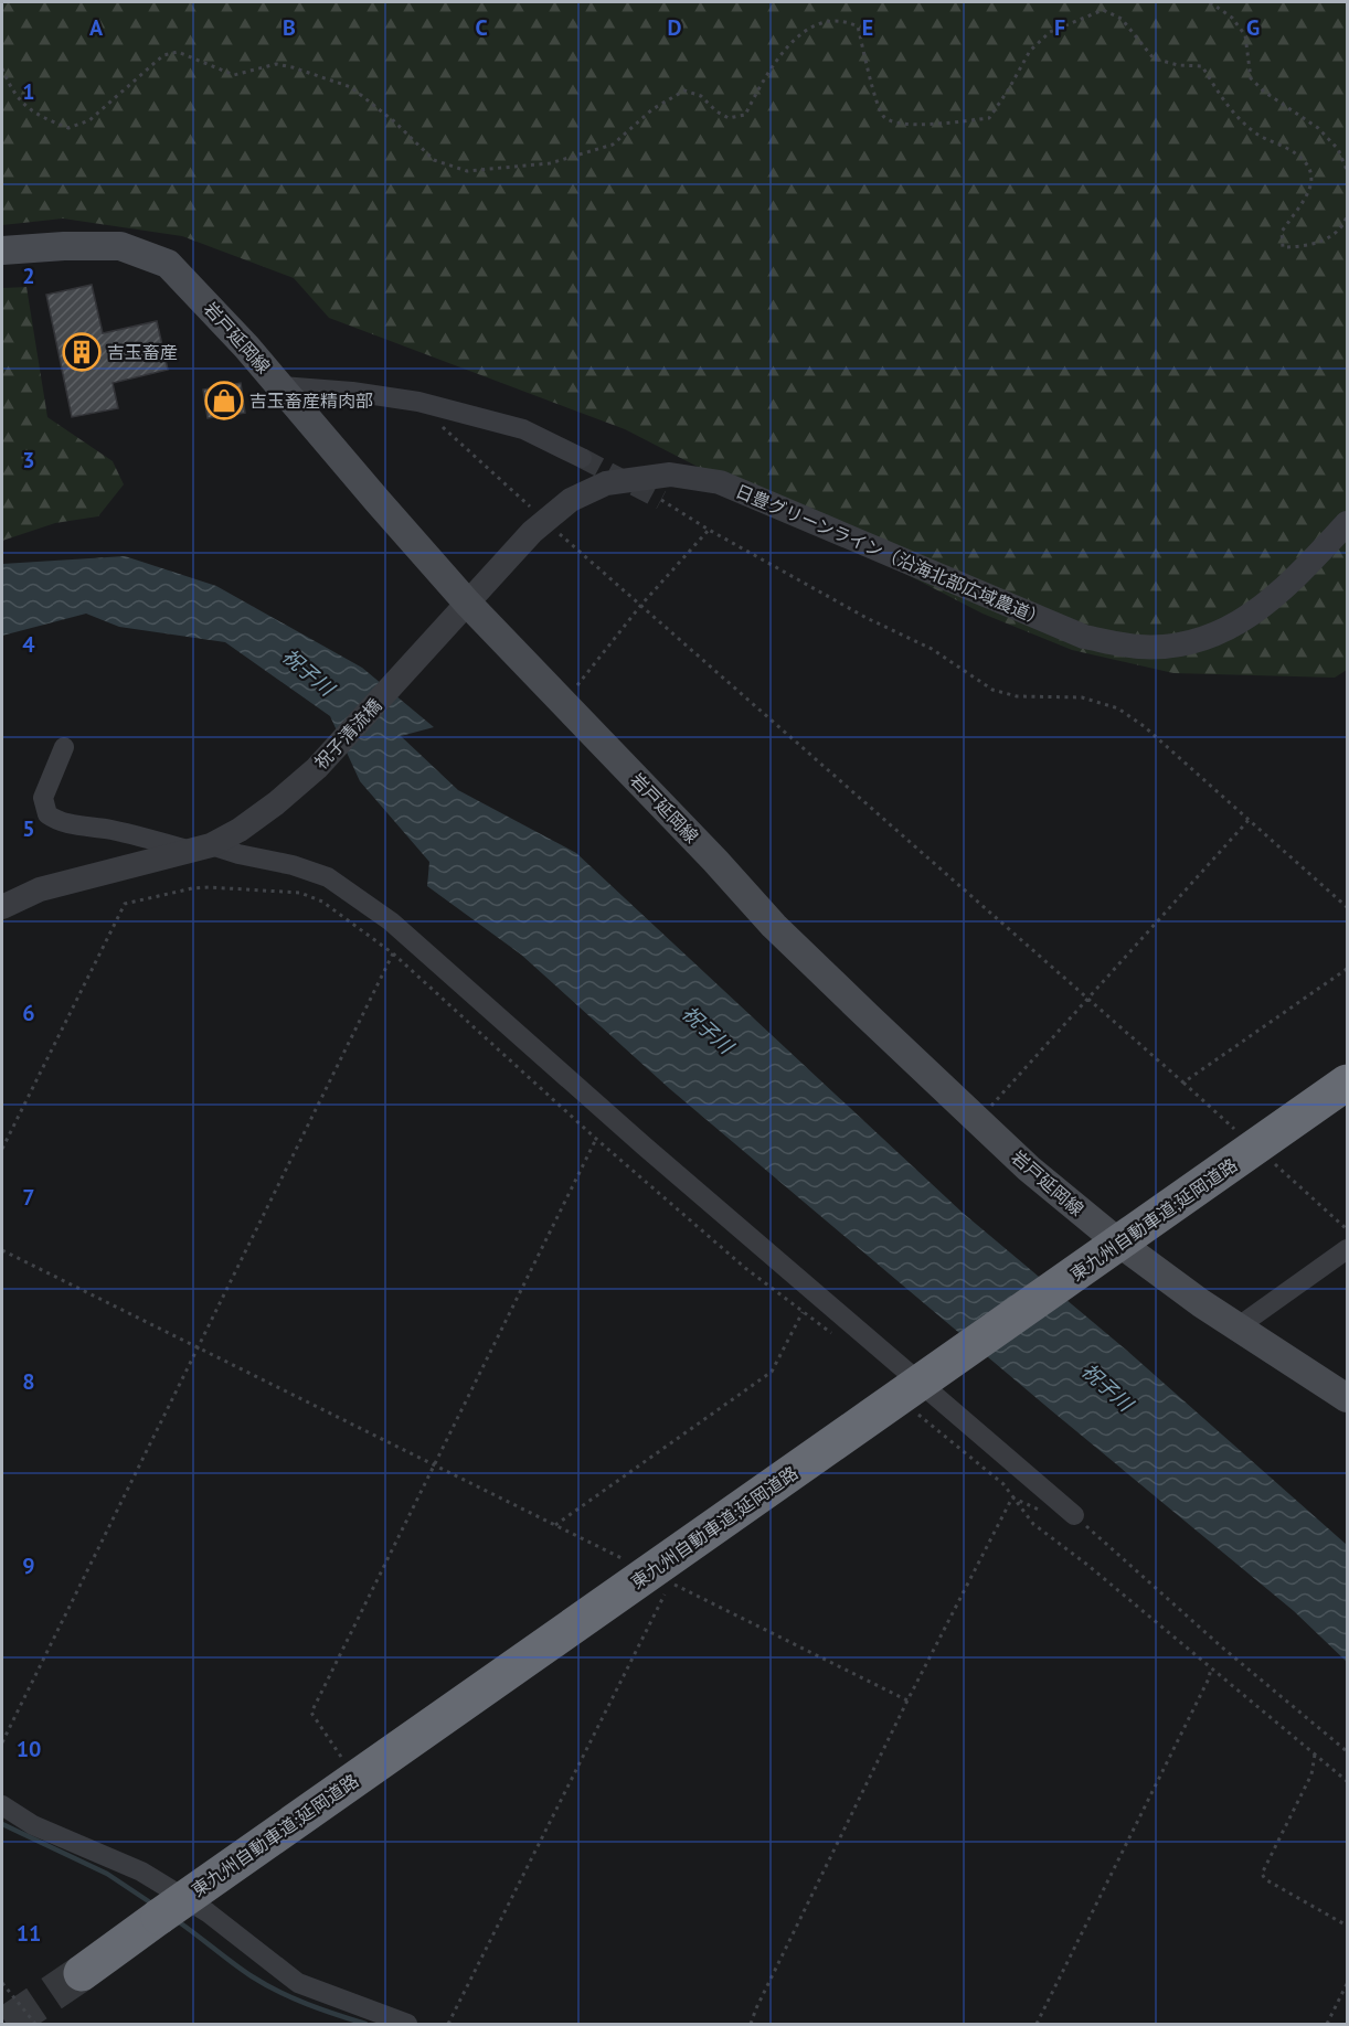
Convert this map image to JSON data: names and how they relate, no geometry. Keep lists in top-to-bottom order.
{
  "streets": {
    "highway": ["東九州自動車道;延岡道路"],
    "main road": ["岩戸延岡線"],
    "street": ["日豊グリーンライン（沿海北部広域農道）", "祝子清流橋"]
  },
  "crossings": [
    ["岩戸延岡線", "日豊グリーンライン（沿海北部広域農道）"],
    ["日豊グリーンライン（沿海北部広域農道）", "祝子清流橋"]
  ],
  "water": ["祝子川"],
  "places": {
    "building": ["吉玉畜産"],
    "shop": ["吉玉畜産精肉部"]
  },
  "grid": {
    "columns": [
      "A",
      "B",
      "C",
      "D",
      "E",
      "F",
      "G"
    ],
    "rows": [
      "1",
      "2",
      "3",
      "4",
      "5",
      "6",
      "7",
      "8",
      "9",
      "10",
      "11"
    ]
  }
}
